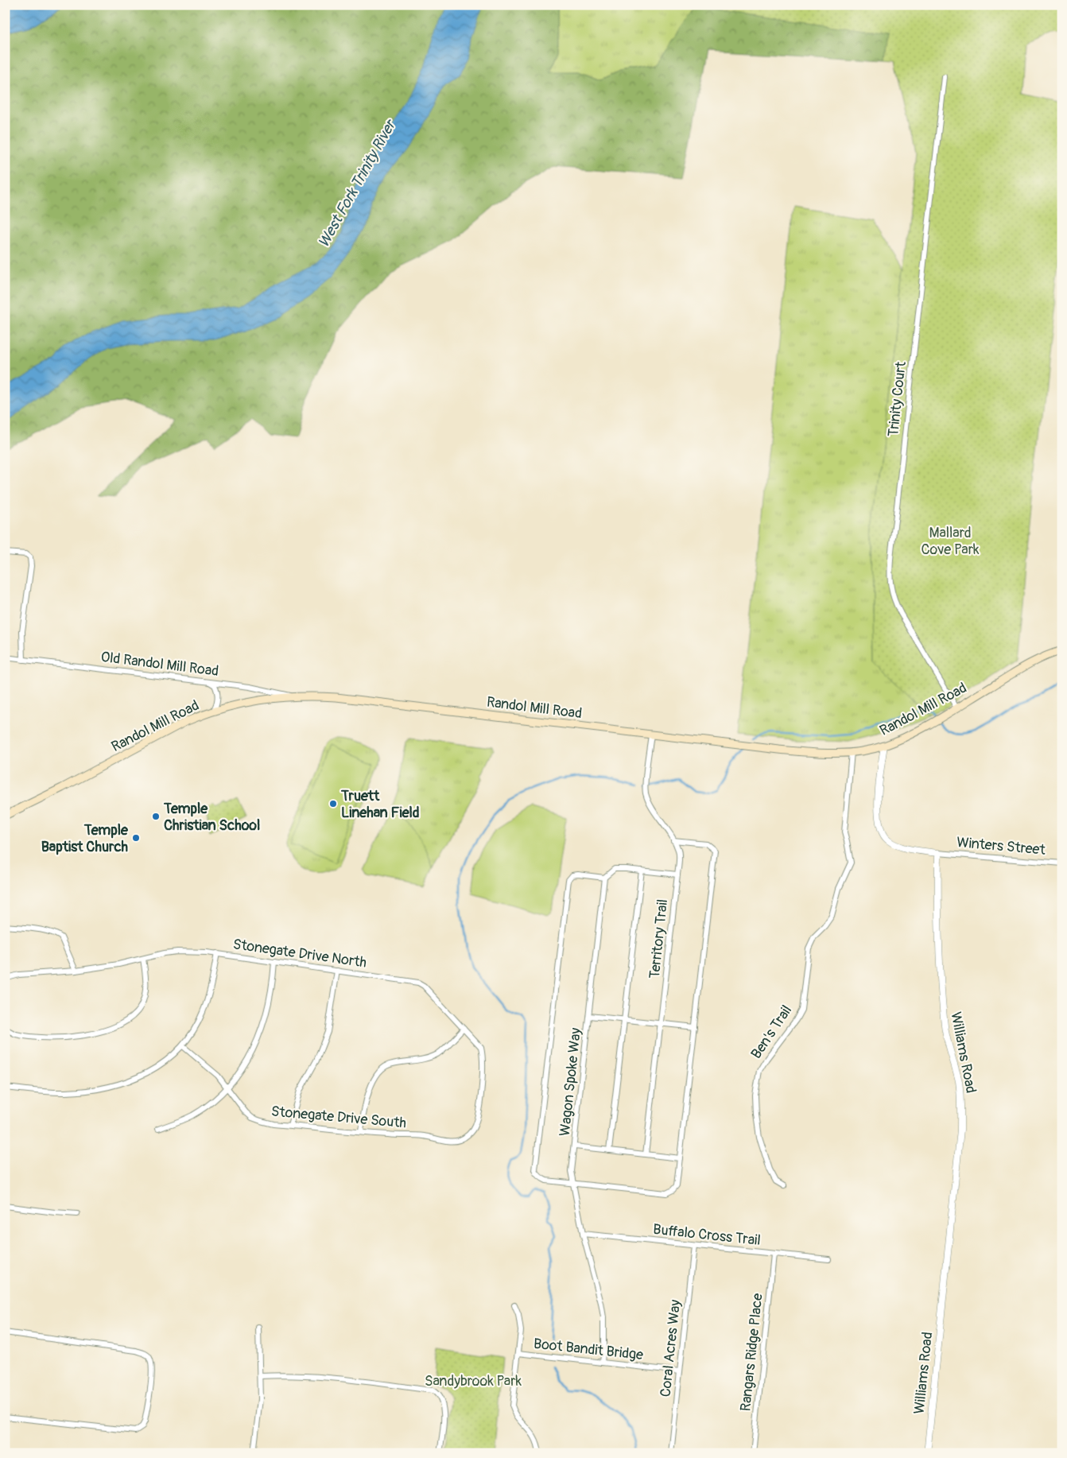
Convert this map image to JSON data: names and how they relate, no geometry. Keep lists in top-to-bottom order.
{
  "streets": {
    "main road": ["Randol Mill Road"],
    "street": [
      "Trinity Court",
      "Old Randol Mill Road",
      "Winters Street",
      "Territory Trail",
      "Stonegate Drive North",
      "Ben's Trail",
      "Williams Road",
      "Wagon Spoke Way",
      "Stonegate Drive South",
      "Buffalo Cross Trail",
      "Coral Acres Way",
      "Boot Bandit Bridge",
      "Rangars Ridge Place"
    ]
  },
  "crossings": [
    ["Trinity Court", "Randol Mill Road"],
    ["Old Randol Mill Road", "Randol Mill Road"],
    ["Randol Mill Road", "Territory Trail"],
    ["Randol Mill Road", "Ben's Trail"],
    ["Winters Street", "Williams Road"],
    ["Stonegate Drive North", "Stonegate Drive South"],
    ["Wagon Spoke Way", "Buffalo Cross Trail"],
    ["Wagon Spoke Way", "Boot Bandit Bridge"],
    ["Buffalo Cross Trail", "Coral Acres Way"],
    ["Buffalo Cross Trail", "Rangars Ridge Place"],
    ["Coral Acres Way", "Boot Bandit Bridge"]
  ],
  "water": ["West Fork Trinity River"],
  "parks": ["Mallard Cove Park", "Sandybrook Park"],
  "places": ["Truett Linehan Field", "Temple Christian School", "Temple Baptist Church"]
}
